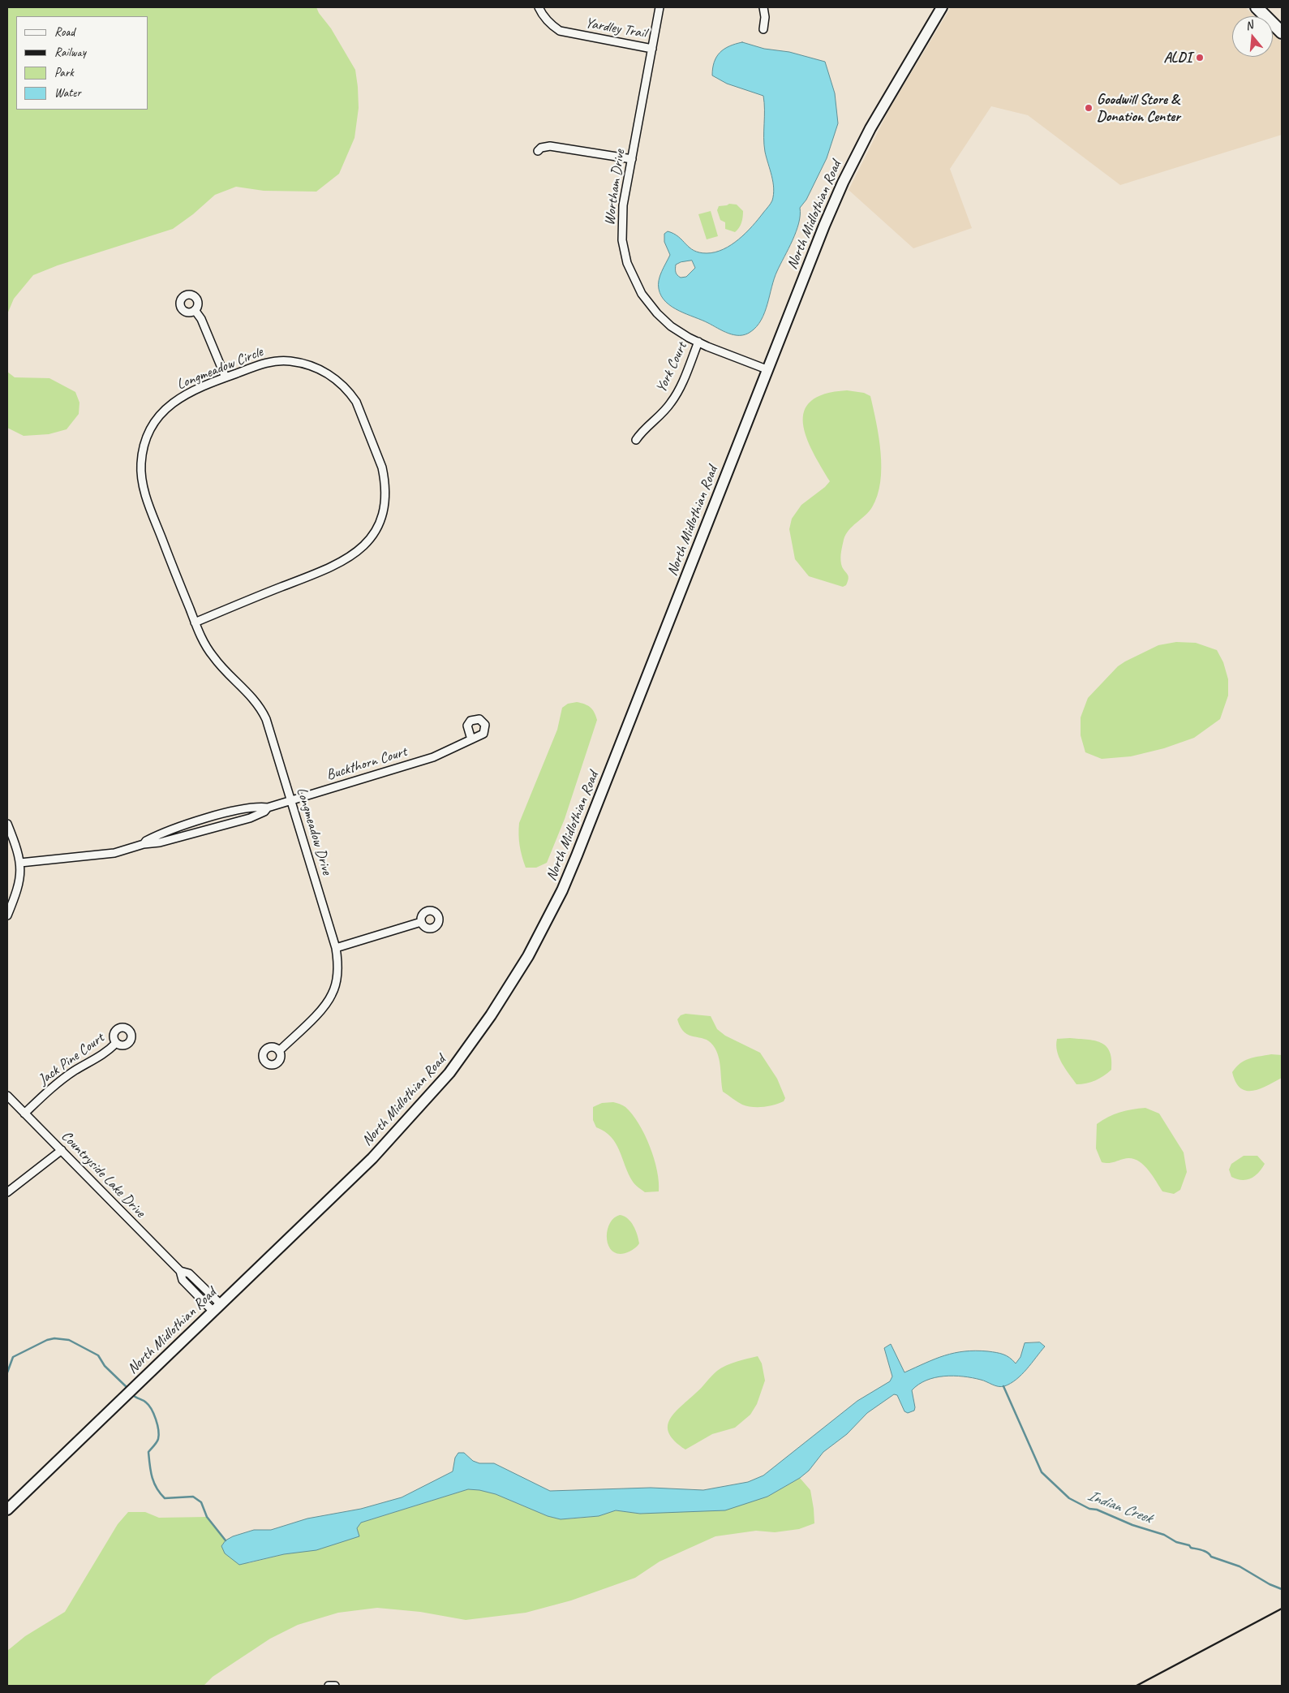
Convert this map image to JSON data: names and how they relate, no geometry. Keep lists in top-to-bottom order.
{
  "streets": {
    "main road": ["North Midlothian Road"],
    "street": [
      "Yardley Trail",
      "Wortham Drive",
      "York Court",
      "Longmeadow Circle",
      "Buckthorn Court",
      "Longmeadow Drive",
      "Jack Pine Court",
      "Countryside Lake Drive"
    ]
  },
  "crossings": [
    ["Yardley Trail", "Wortham Drive"],
    ["Wortham Drive", "North Midlothian Road"],
    ["Wortham Drive", "York Court"],
    ["North Midlothian Road", "Countryside Lake Drive"],
    ["Longmeadow Circle", "Longmeadow Drive"],
    ["Buckthorn Court", "Longmeadow Drive"],
    ["Jack Pine Court", "Countryside Lake Drive"]
  ],
  "water": ["Indian Creek"],
  "places": ["ALDI", "Goodwill Store & Donation Center"],
  "legend": [
    "Road",
    "Railway",
    "Park",
    "Water"
  ],
  "north": "top"
}
